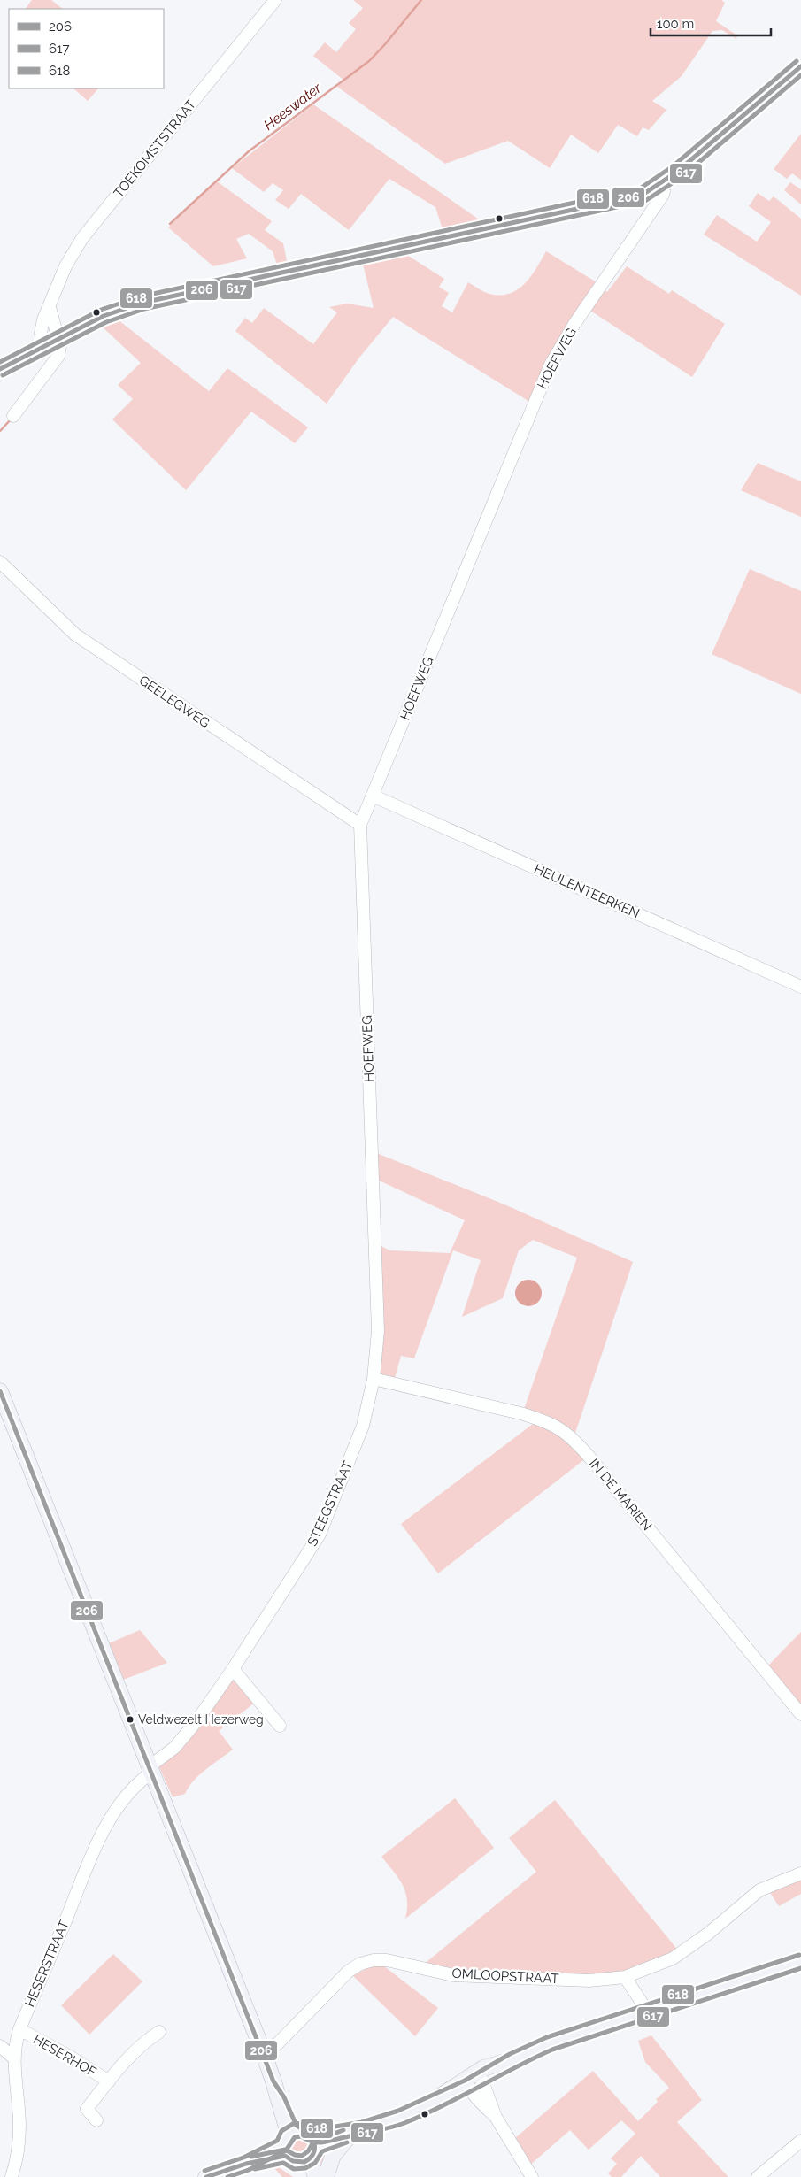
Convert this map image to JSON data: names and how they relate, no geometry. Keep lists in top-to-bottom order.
{
  "streets": {
    "street": [
      "TOEKOMSTSTRAAT",
      "HOEFWEG",
      "GEELEGWEG",
      "HEULENTEERKEN",
      "IN DE MARIEN",
      "STEEGSTRAAT",
      "HESERSTRAAT",
      "OMLOOPSTRAAT",
      "HESERHOF"
    ]
  },
  "crossings": [
    ["HOEFWEG", "GEELEGWEG"],
    ["HOEFWEG", "HEULENTEERKEN"],
    ["HOEFWEG", "STEEGSTRAAT"],
    ["IN DE MARIEN", "STEEGSTRAAT"],
    ["STEEGSTRAAT", "HESERSTRAAT"],
    ["HESERSTRAAT", "HESERHOF"]
  ],
  "water": ["Heeswater"],
  "places": ["Veldwezelt Hezerweg"],
  "lines": ["transit line 618", "transit line 206", "transit line 617"],
  "legend": ["206", "617", "618"],
  "scale_bar": "100 m"
}
